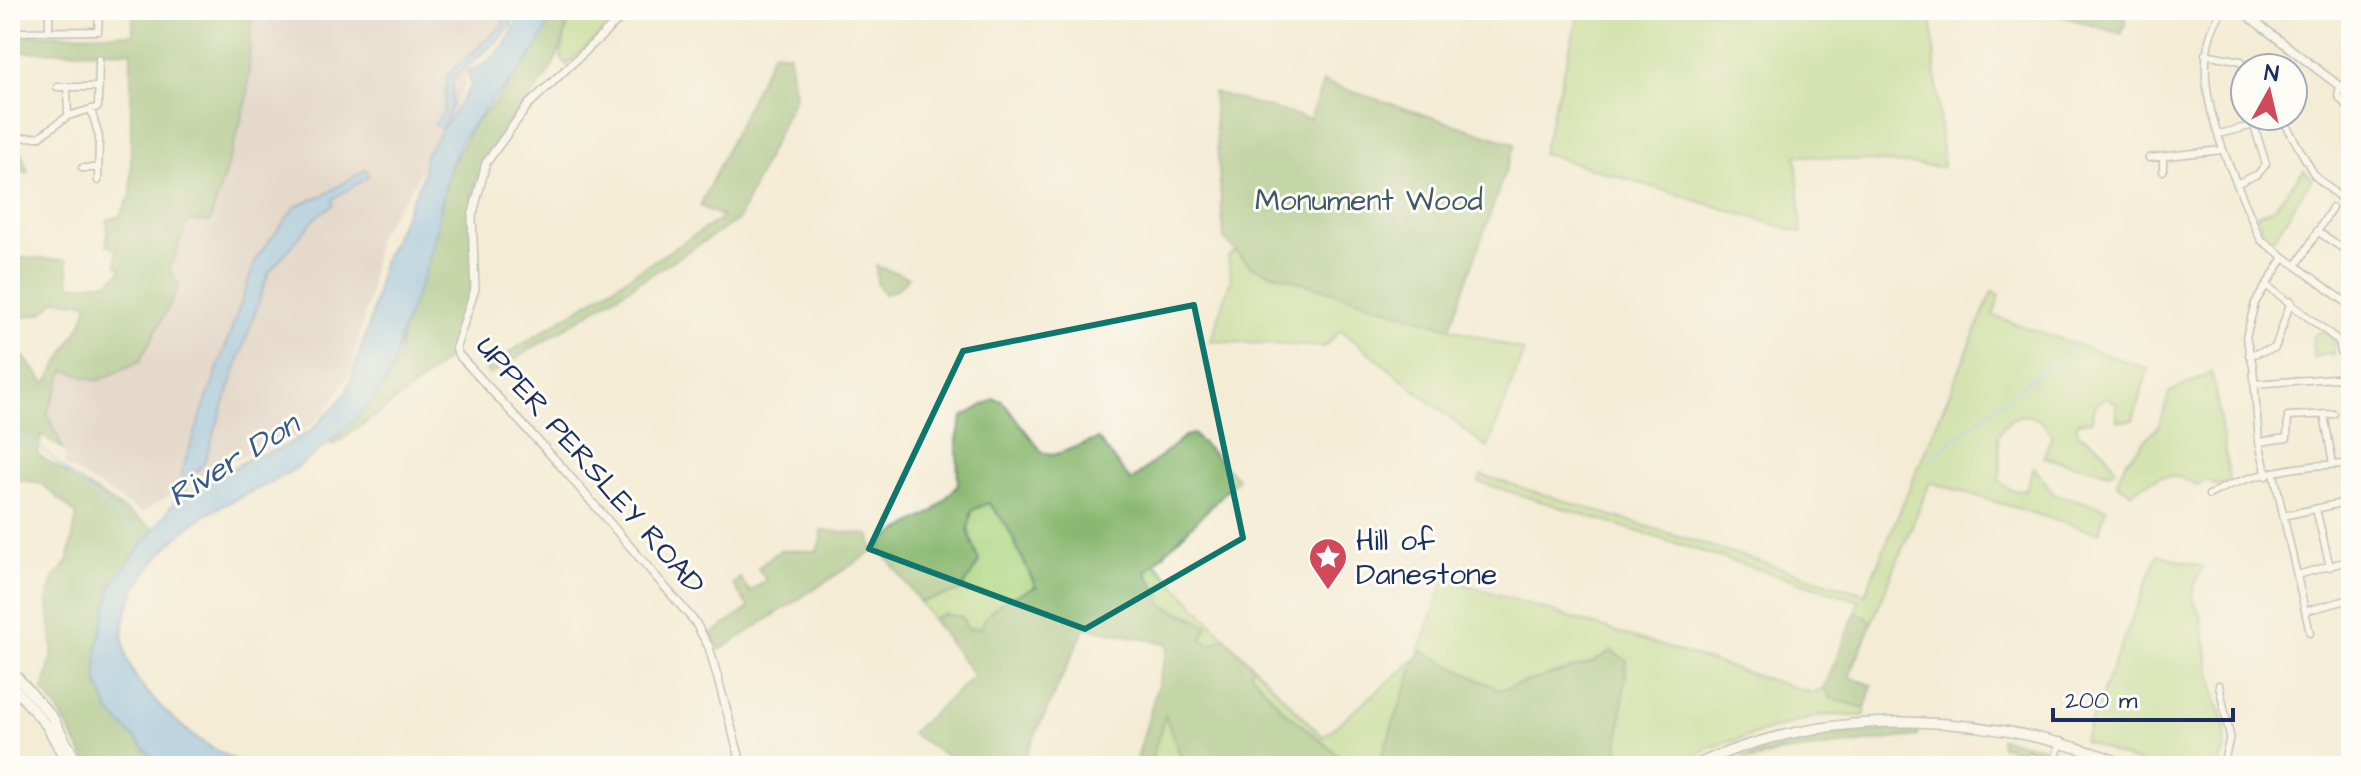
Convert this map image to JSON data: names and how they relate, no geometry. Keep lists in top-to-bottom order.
{
  "streets": {
    "street": ["UPPER PERSLEY ROAD"]
  },
  "water": ["River Don"],
  "parks": ["Monument Wood"],
  "places": {
    "place": ["Hill of Danestone"]
  },
  "scale_bar": "200 m",
  "north": "top"
}
